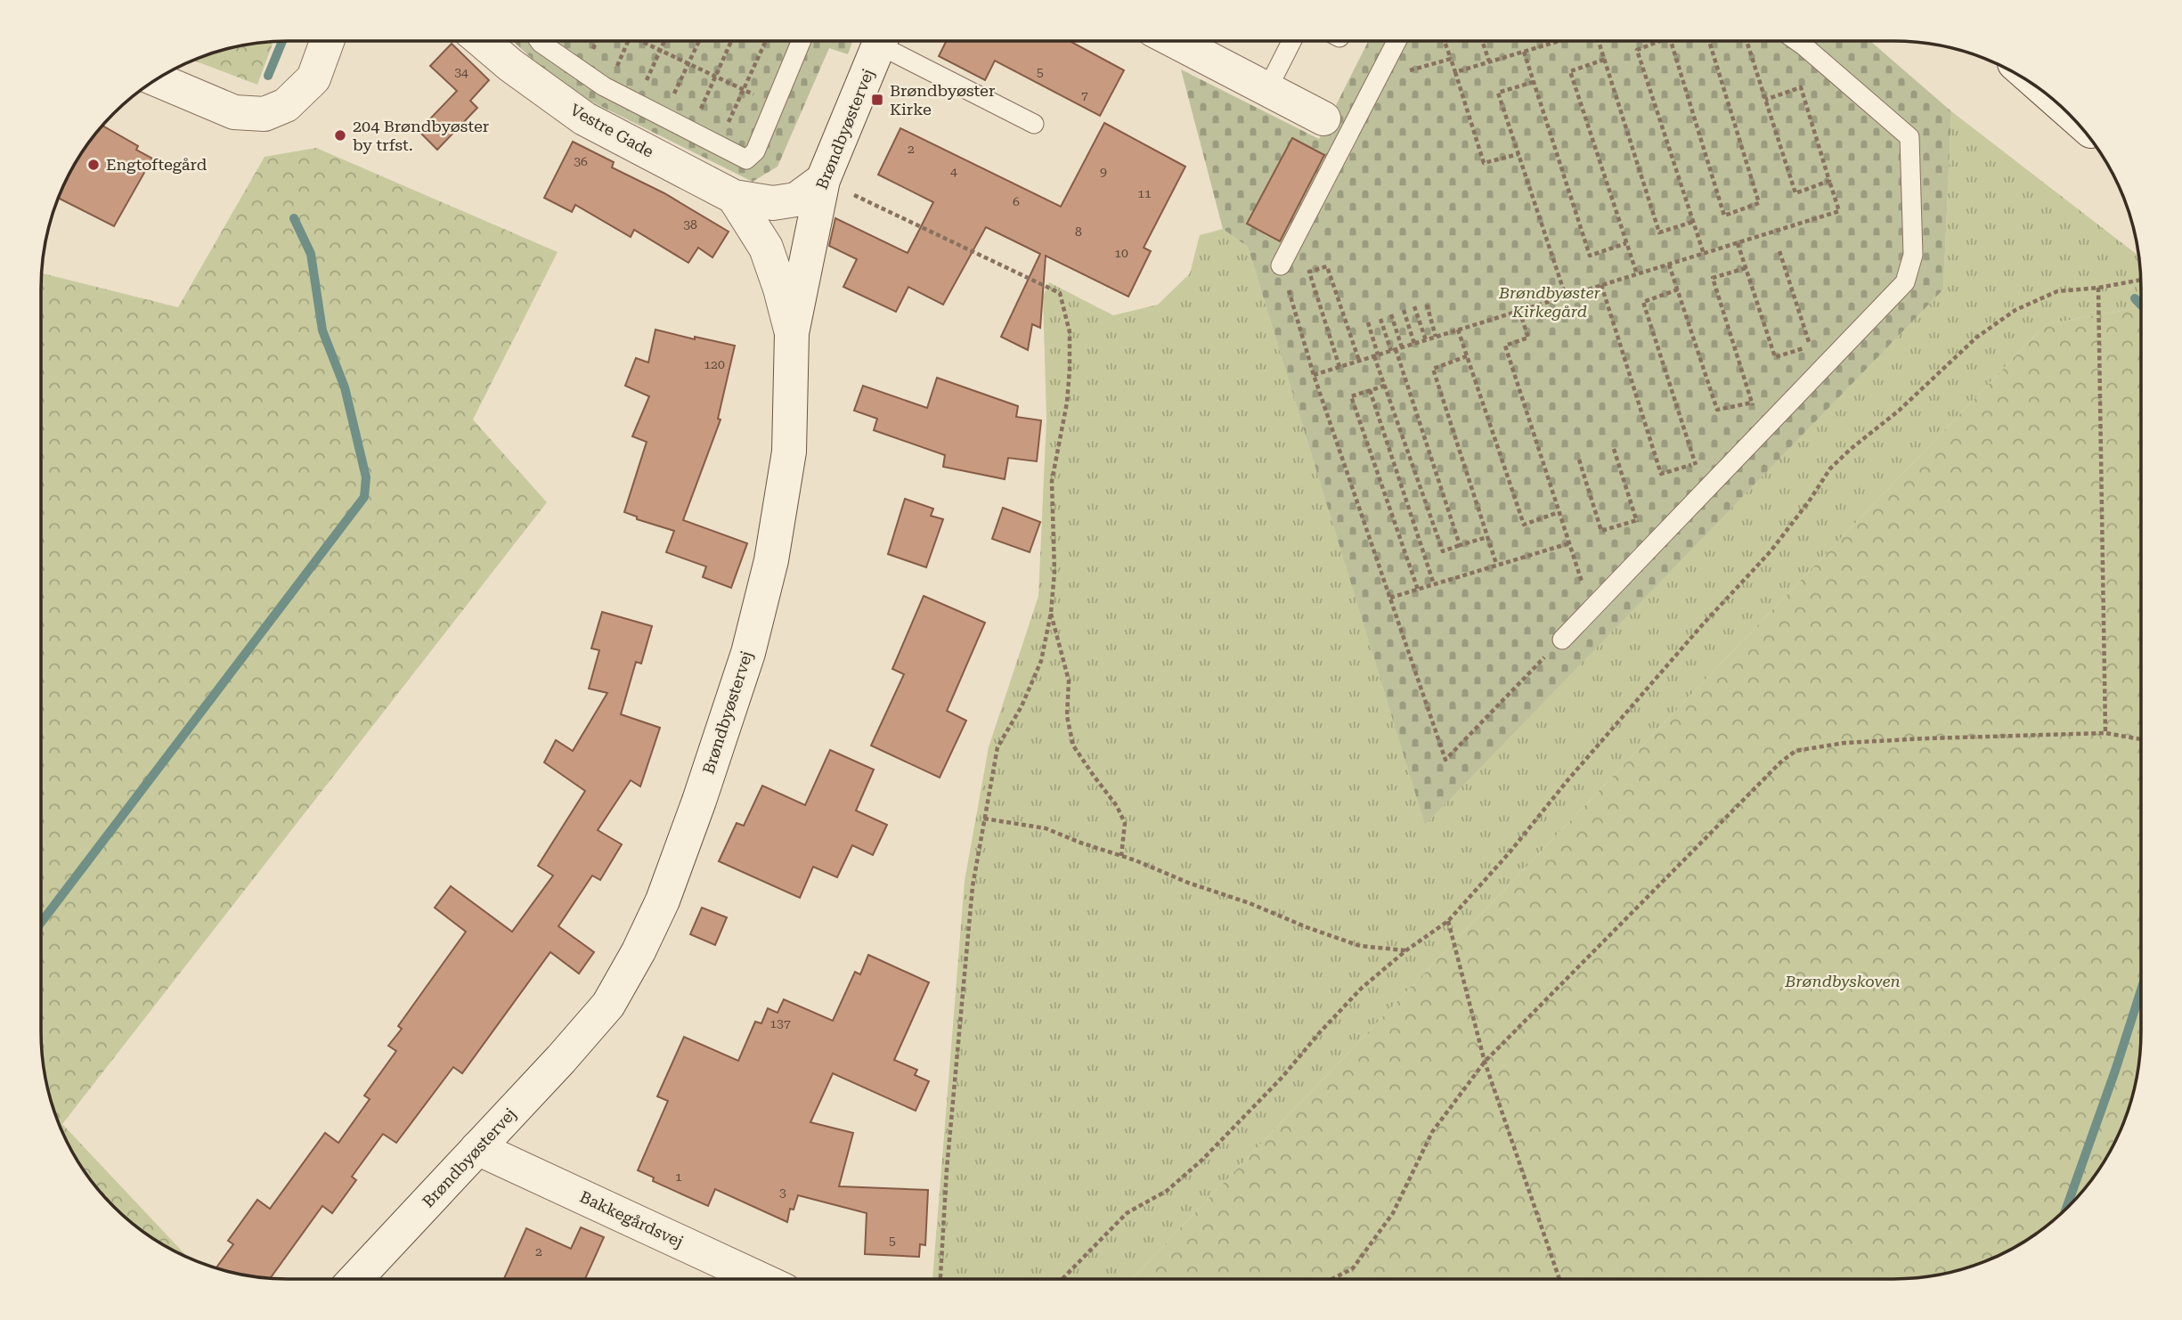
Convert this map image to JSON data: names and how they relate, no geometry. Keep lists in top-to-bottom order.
{
  "streets": {
    "street": ["Brøndbyøstervej", "Vestre Gade", "Bakkegårdsvej"]
  },
  "crossings": [
    ["Brøndbyøstervej", "Vestre Gade"],
    ["Brøndbyøstervej", "Bakkegårdsvej"]
  ],
  "parks": ["Brøndbyøster Kirkegård", "Brøndbyskoven"],
  "places": {
    "transit": ["Brøndbyøster Kirke"],
    "other": ["204 Brøndbyøster by trfst.", "Engtoftegård"]
  },
  "house_numbers": [
    "34",
    "5",
    "7",
    "2",
    "36",
    "4",
    "9",
    "11",
    "6",
    "38",
    "8",
    "10",
    "120",
    "137",
    "1",
    "3",
    "5",
    "2"
  ]
}
